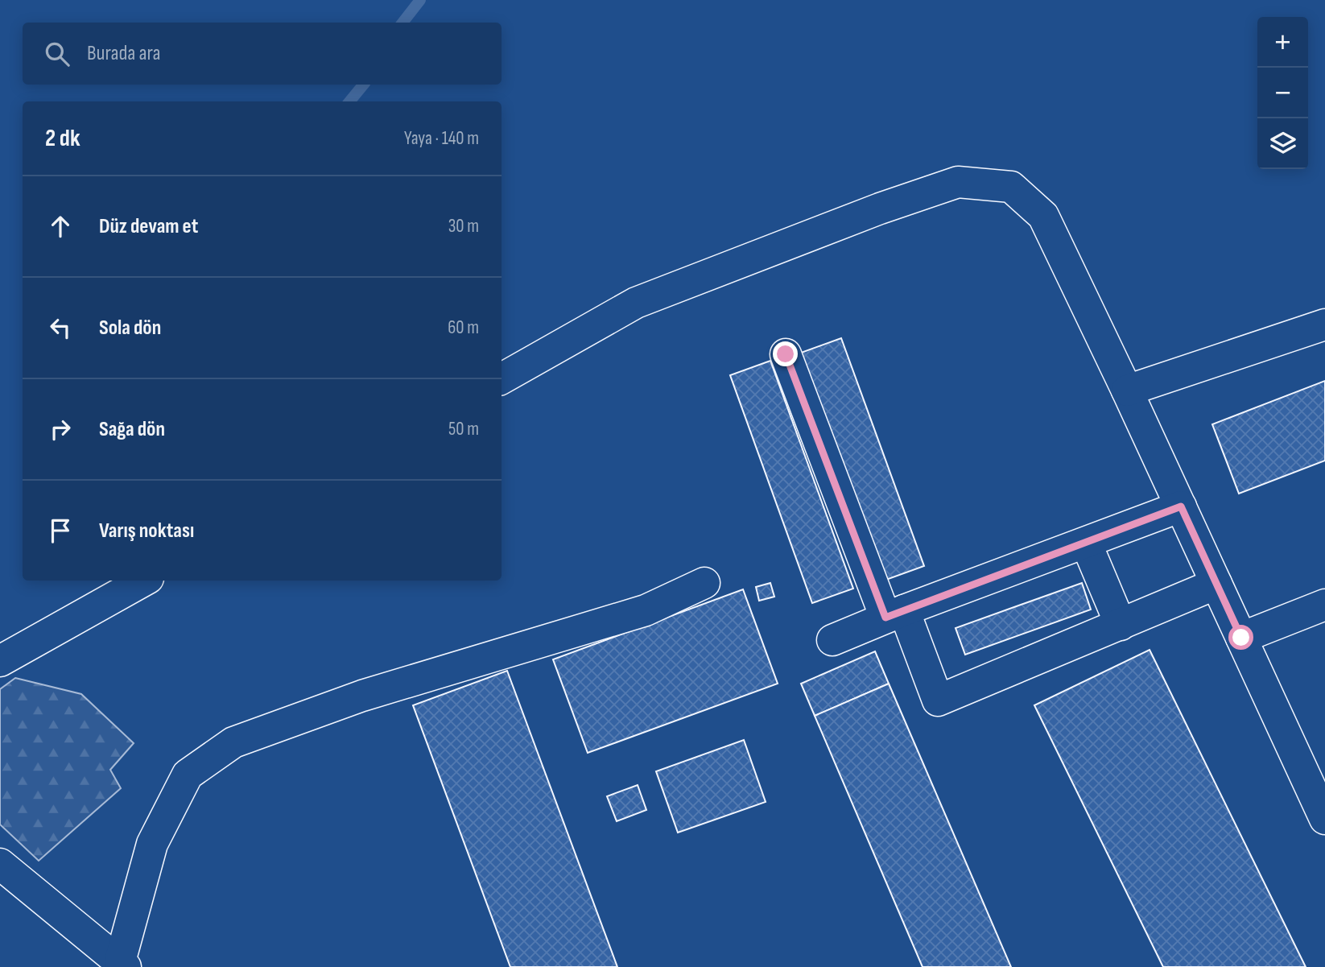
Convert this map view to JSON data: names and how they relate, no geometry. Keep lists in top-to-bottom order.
{
  "page": {
    "map_buttons": ["+", "−"],
    "search": "Burada ara",
    "heading": ["2 dk", "Yaya · 140 m"],
    "list": [
      ["Düz devam et", "30 m"],
      ["Sola dön", "60 m"],
      ["Sağa dön", "50 m"],
      "Varış noktası"
    ]
  }
}
